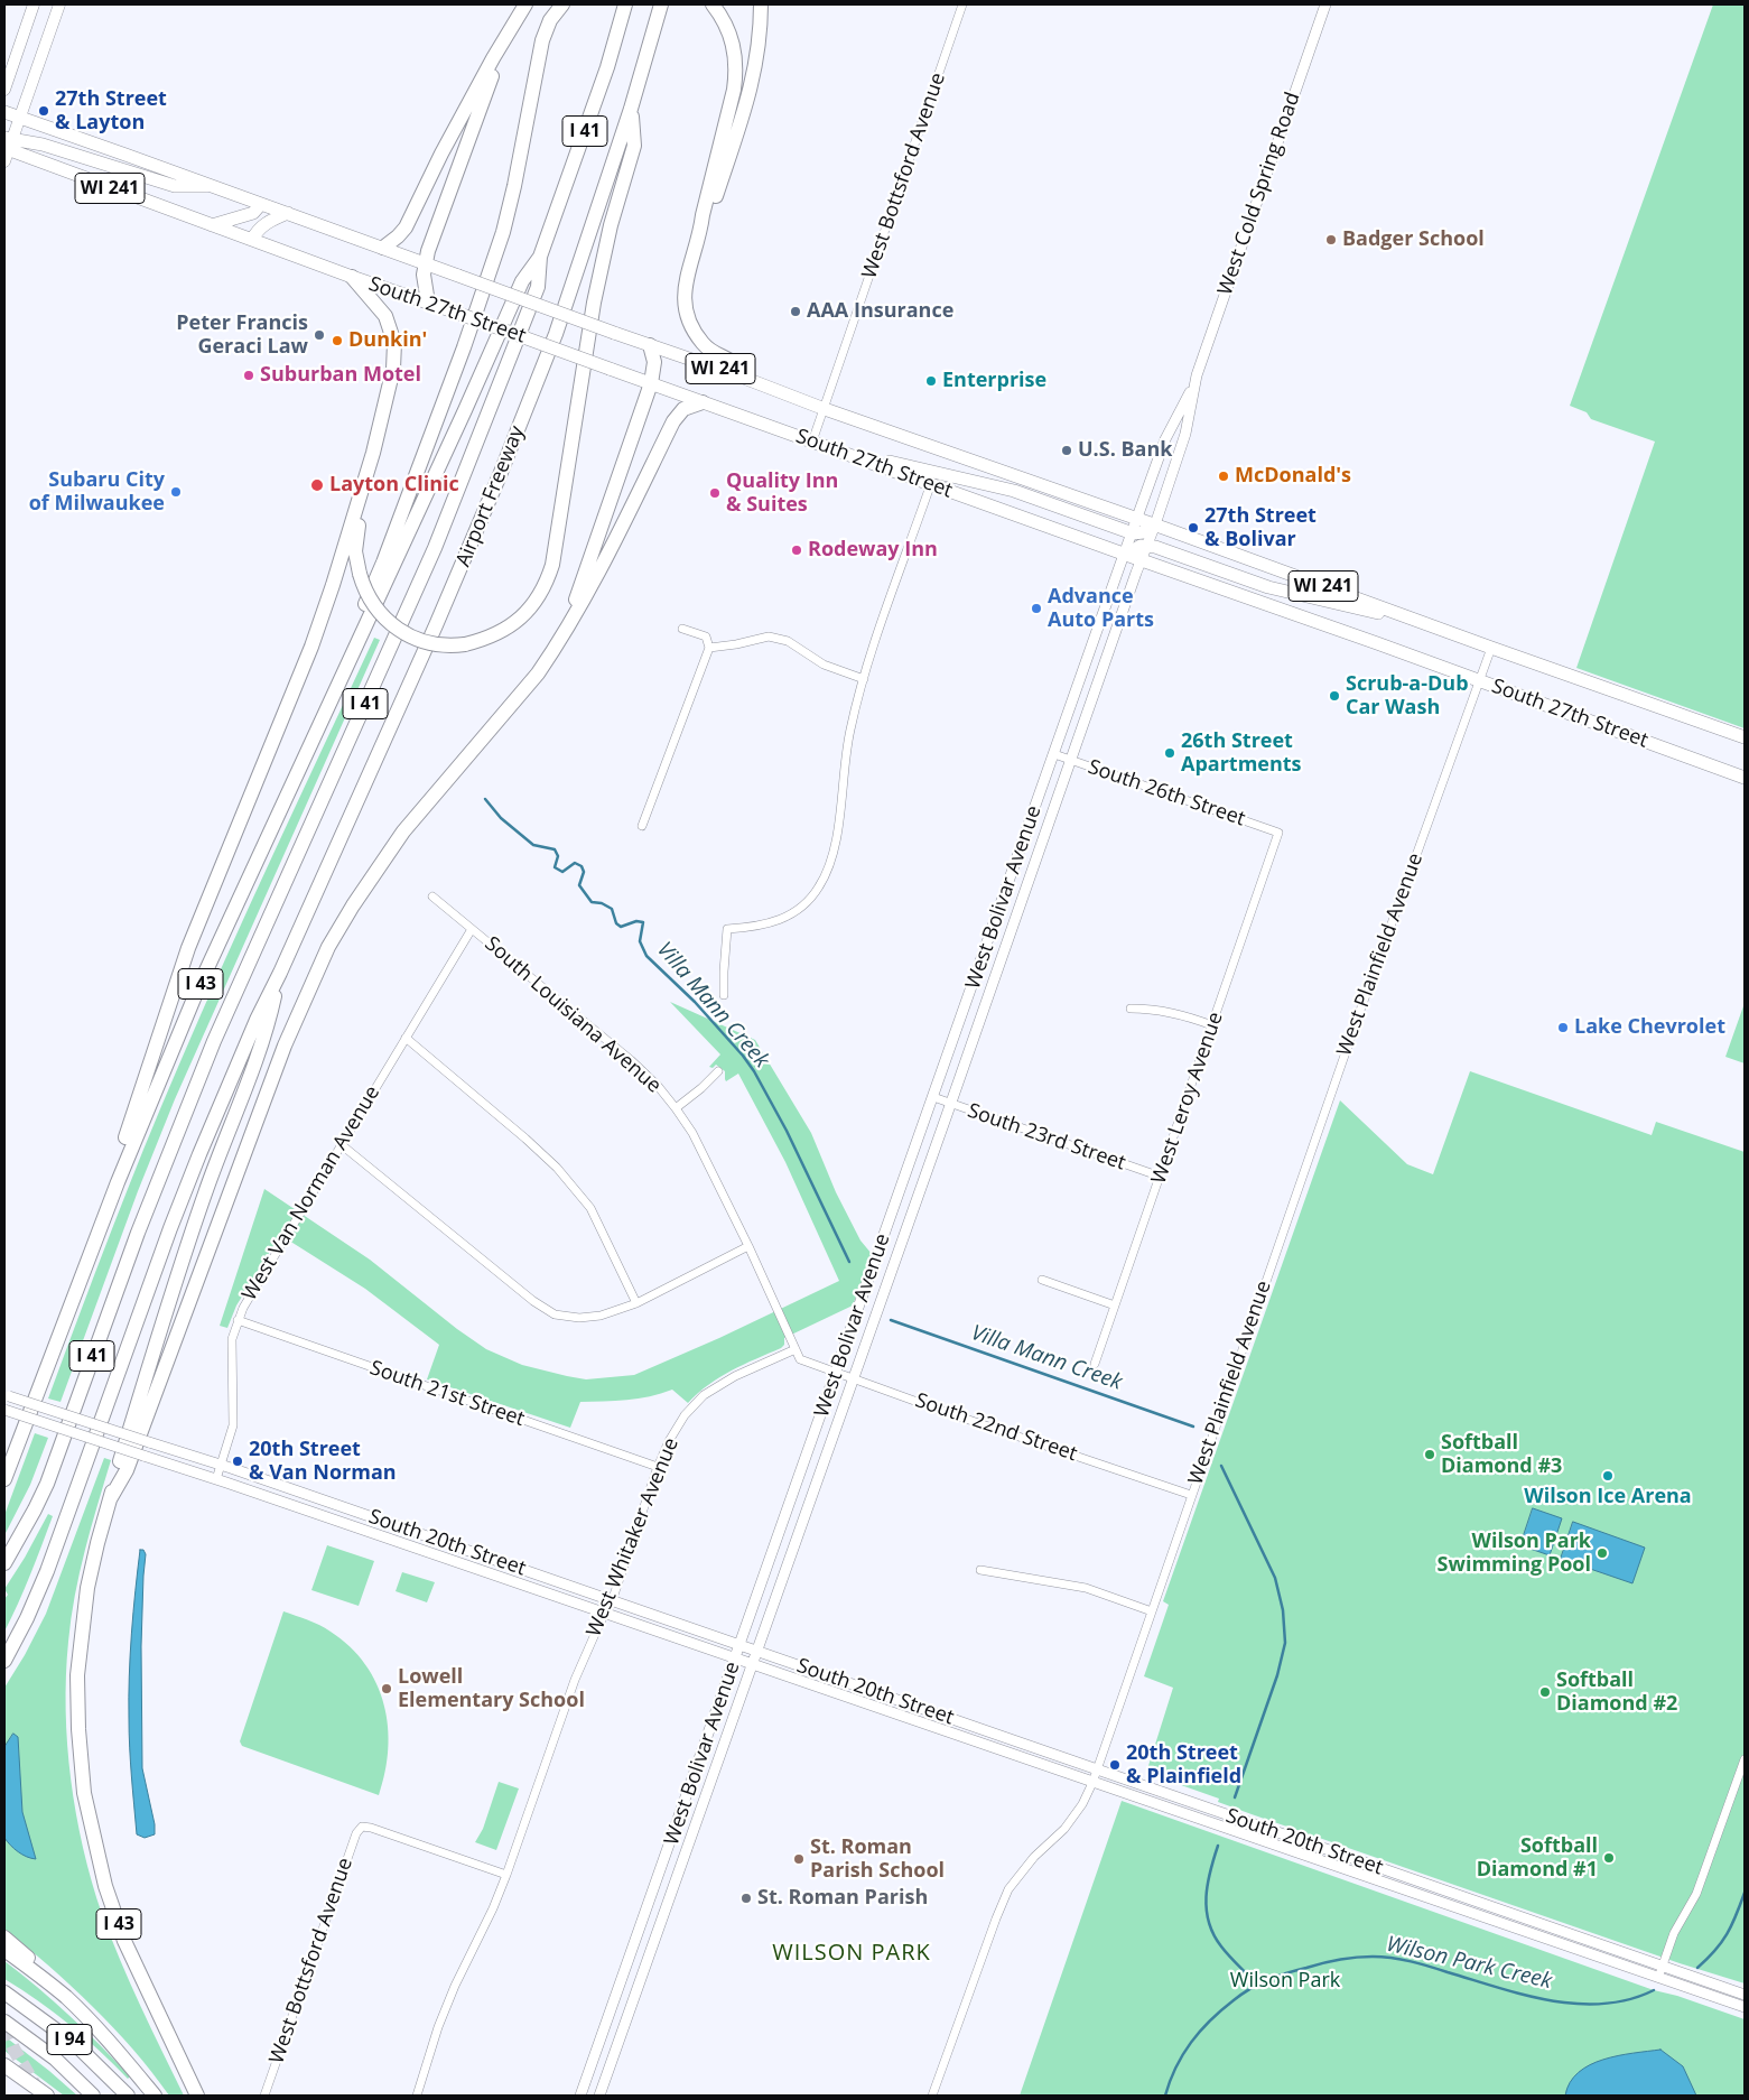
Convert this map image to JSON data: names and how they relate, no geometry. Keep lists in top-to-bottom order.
{
  "streets": {
    "highway": [
      "I 41",
      "Airport Freeway",
      "I 43",
      "I 94"
    ],
    "main road": ["WI 241", "South 27th Street"],
    "street": [
      "West Bottsford Avenue",
      "West Cold Spring Road",
      "South 26th Street",
      "West Bolivar Avenue",
      "West Plainfield Avenue",
      "South Louisiana Avenue",
      "West Leroy Avenue",
      "South 23rd Street",
      "West Van Norman Avenue",
      "South 21st Street",
      "South 22nd Street",
      "West Whitaker Avenue",
      "South 20th Street"
    ]
  },
  "crossings": [
    ["I 41", "Airport Freeway"],
    ["I 41", "I 43"],
    ["West Bottsford Avenue", "South 27th Street"],
    ["West Bottsford Avenue", "West Whitaker Avenue"],
    ["West Cold Spring Road", "South 27th Street"],
    ["West Cold Spring Road", "West Bolivar Avenue"],
    ["South 27th Street", "West Bolivar Avenue"],
    ["South 27th Street", "West Plainfield Avenue"],
    ["Airport Freeway", "I 43"],
    ["South 26th Street", "West Bolivar Avenue"],
    ["South 26th Street", "West Leroy Avenue"],
    ["West Bolivar Avenue", "South 23rd Street"],
    ["West Bolivar Avenue", "South 22nd Street"],
    ["West Bolivar Avenue", "South 20th Street"],
    ["West Plainfield Avenue", "South 22nd Street"],
    ["West Plainfield Avenue", "South 20th Street"],
    ["South Louisiana Avenue", "West Van Norman Avenue"],
    ["South Louisiana Avenue", "South 22nd Street"],
    ["South Louisiana Avenue", "West Whitaker Avenue"],
    ["West Leroy Avenue", "South 23rd Street"],
    ["West Van Norman Avenue", "South 21st Street"],
    ["West Van Norman Avenue", "South 20th Street"],
    ["South 21st Street", "West Whitaker Avenue"],
    ["West Whitaker Avenue", "South 20th Street"]
  ],
  "districts": ["WILSON PARK"],
  "water": ["Villa Mann Creek", "Wilson Park Creek"],
  "parks": ["Wilson Park"],
  "places": [
    "27th Street & Layton",
    "Badger School",
    "AAA Insurance",
    "Peter Francis Geraci Law",
    "Dunkin'",
    "Suburban Motel",
    "Enterprise",
    "U.S. Bank",
    "McDonald's",
    "Layton Clinic",
    "Subaru City of Milwaukee",
    "Quality Inn & Suites",
    "27th Street & Bolivar",
    "Rodeway Inn",
    "Advance Auto Parts",
    "Scrub-a-Dub Car Wash",
    "26th Street Apartments",
    "Lake Chevrolet",
    "Softball Diamond #3",
    "20th Street & Van Norman",
    "Wilson Ice Arena",
    "Wilson Park Swimming Pool",
    "Lowell Elementary School",
    "Softball Diamond #2",
    "20th Street & Plainfield",
    "Softball Diamond #1",
    "St. Roman Parish School",
    "St. Roman Parish"
  ]
}
